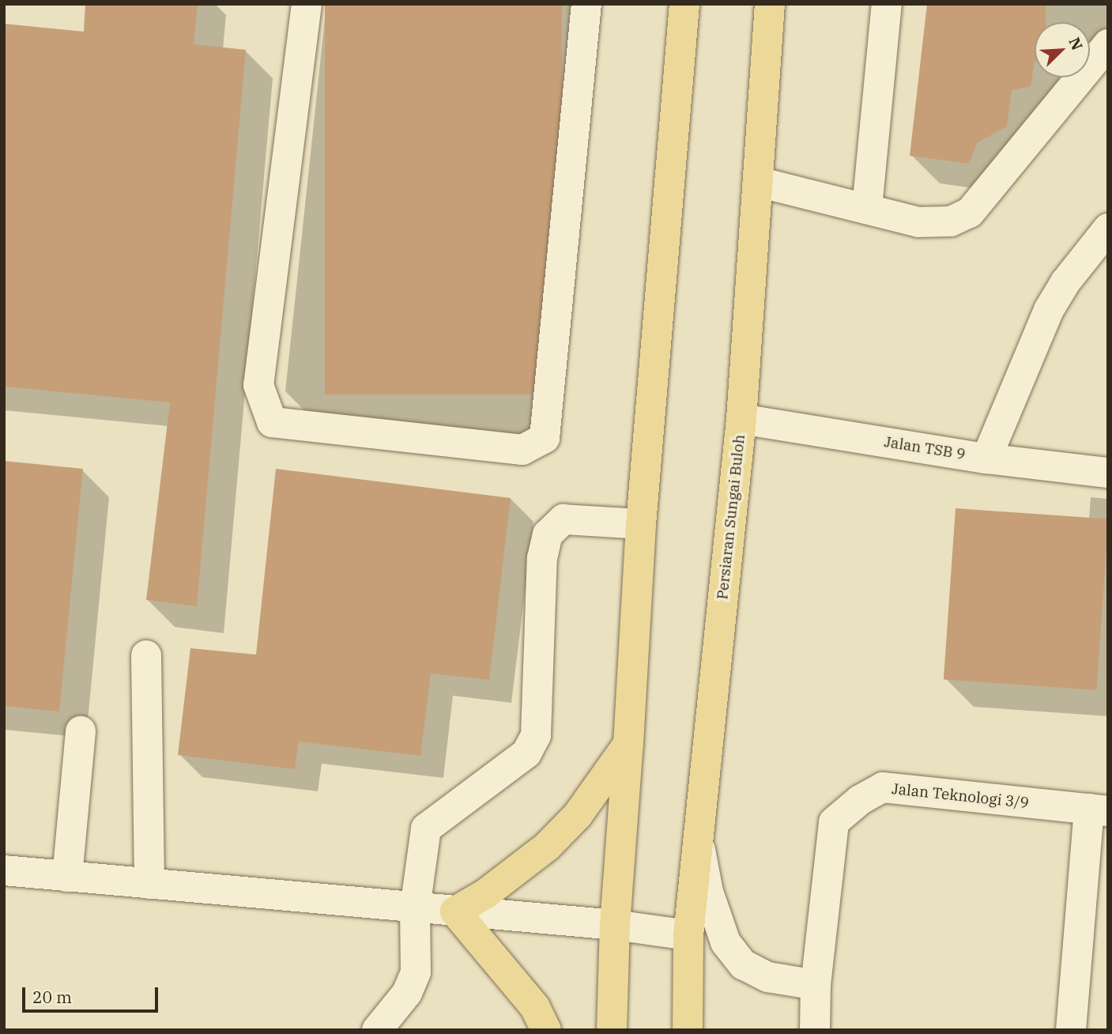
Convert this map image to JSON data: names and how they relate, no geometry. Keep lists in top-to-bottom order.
{
  "streets": {
    "main road": ["Persiaran Sungai Buloh"],
    "street": ["Jalan TSB 9", "Jalan Teknologi 3/9"]
  },
  "crossings": [
    ["Jalan TSB 9", "Persiaran Sungai Buloh"]
  ],
  "scale_bar": "20 m",
  "north": "top right"
}
